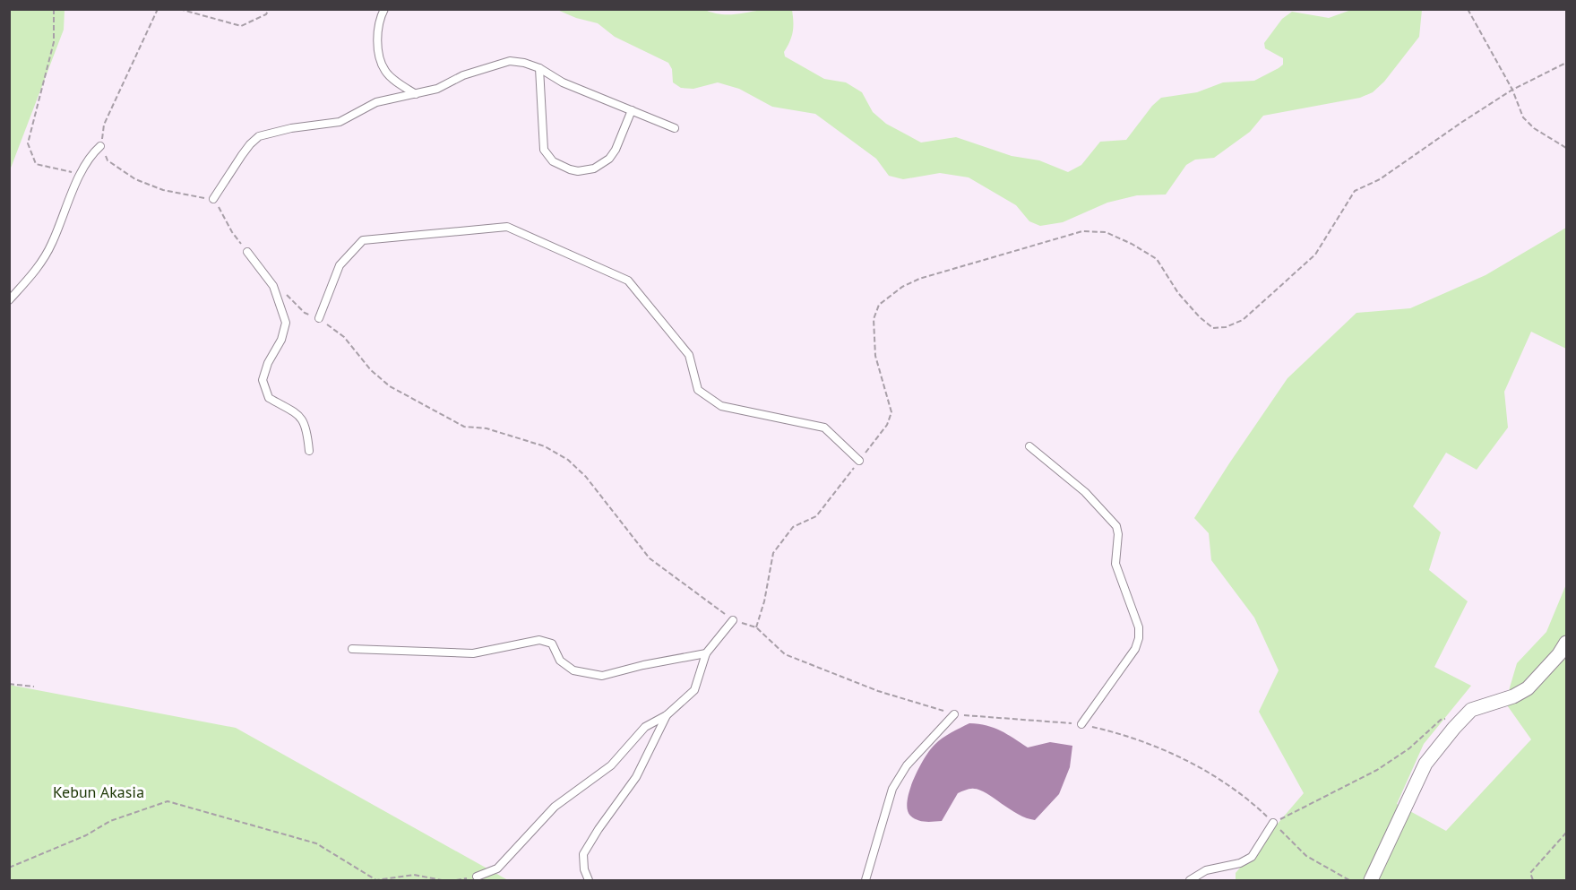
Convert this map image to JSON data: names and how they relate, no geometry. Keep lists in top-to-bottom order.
{
  "parks": ["Kebun Akasia"]
}
